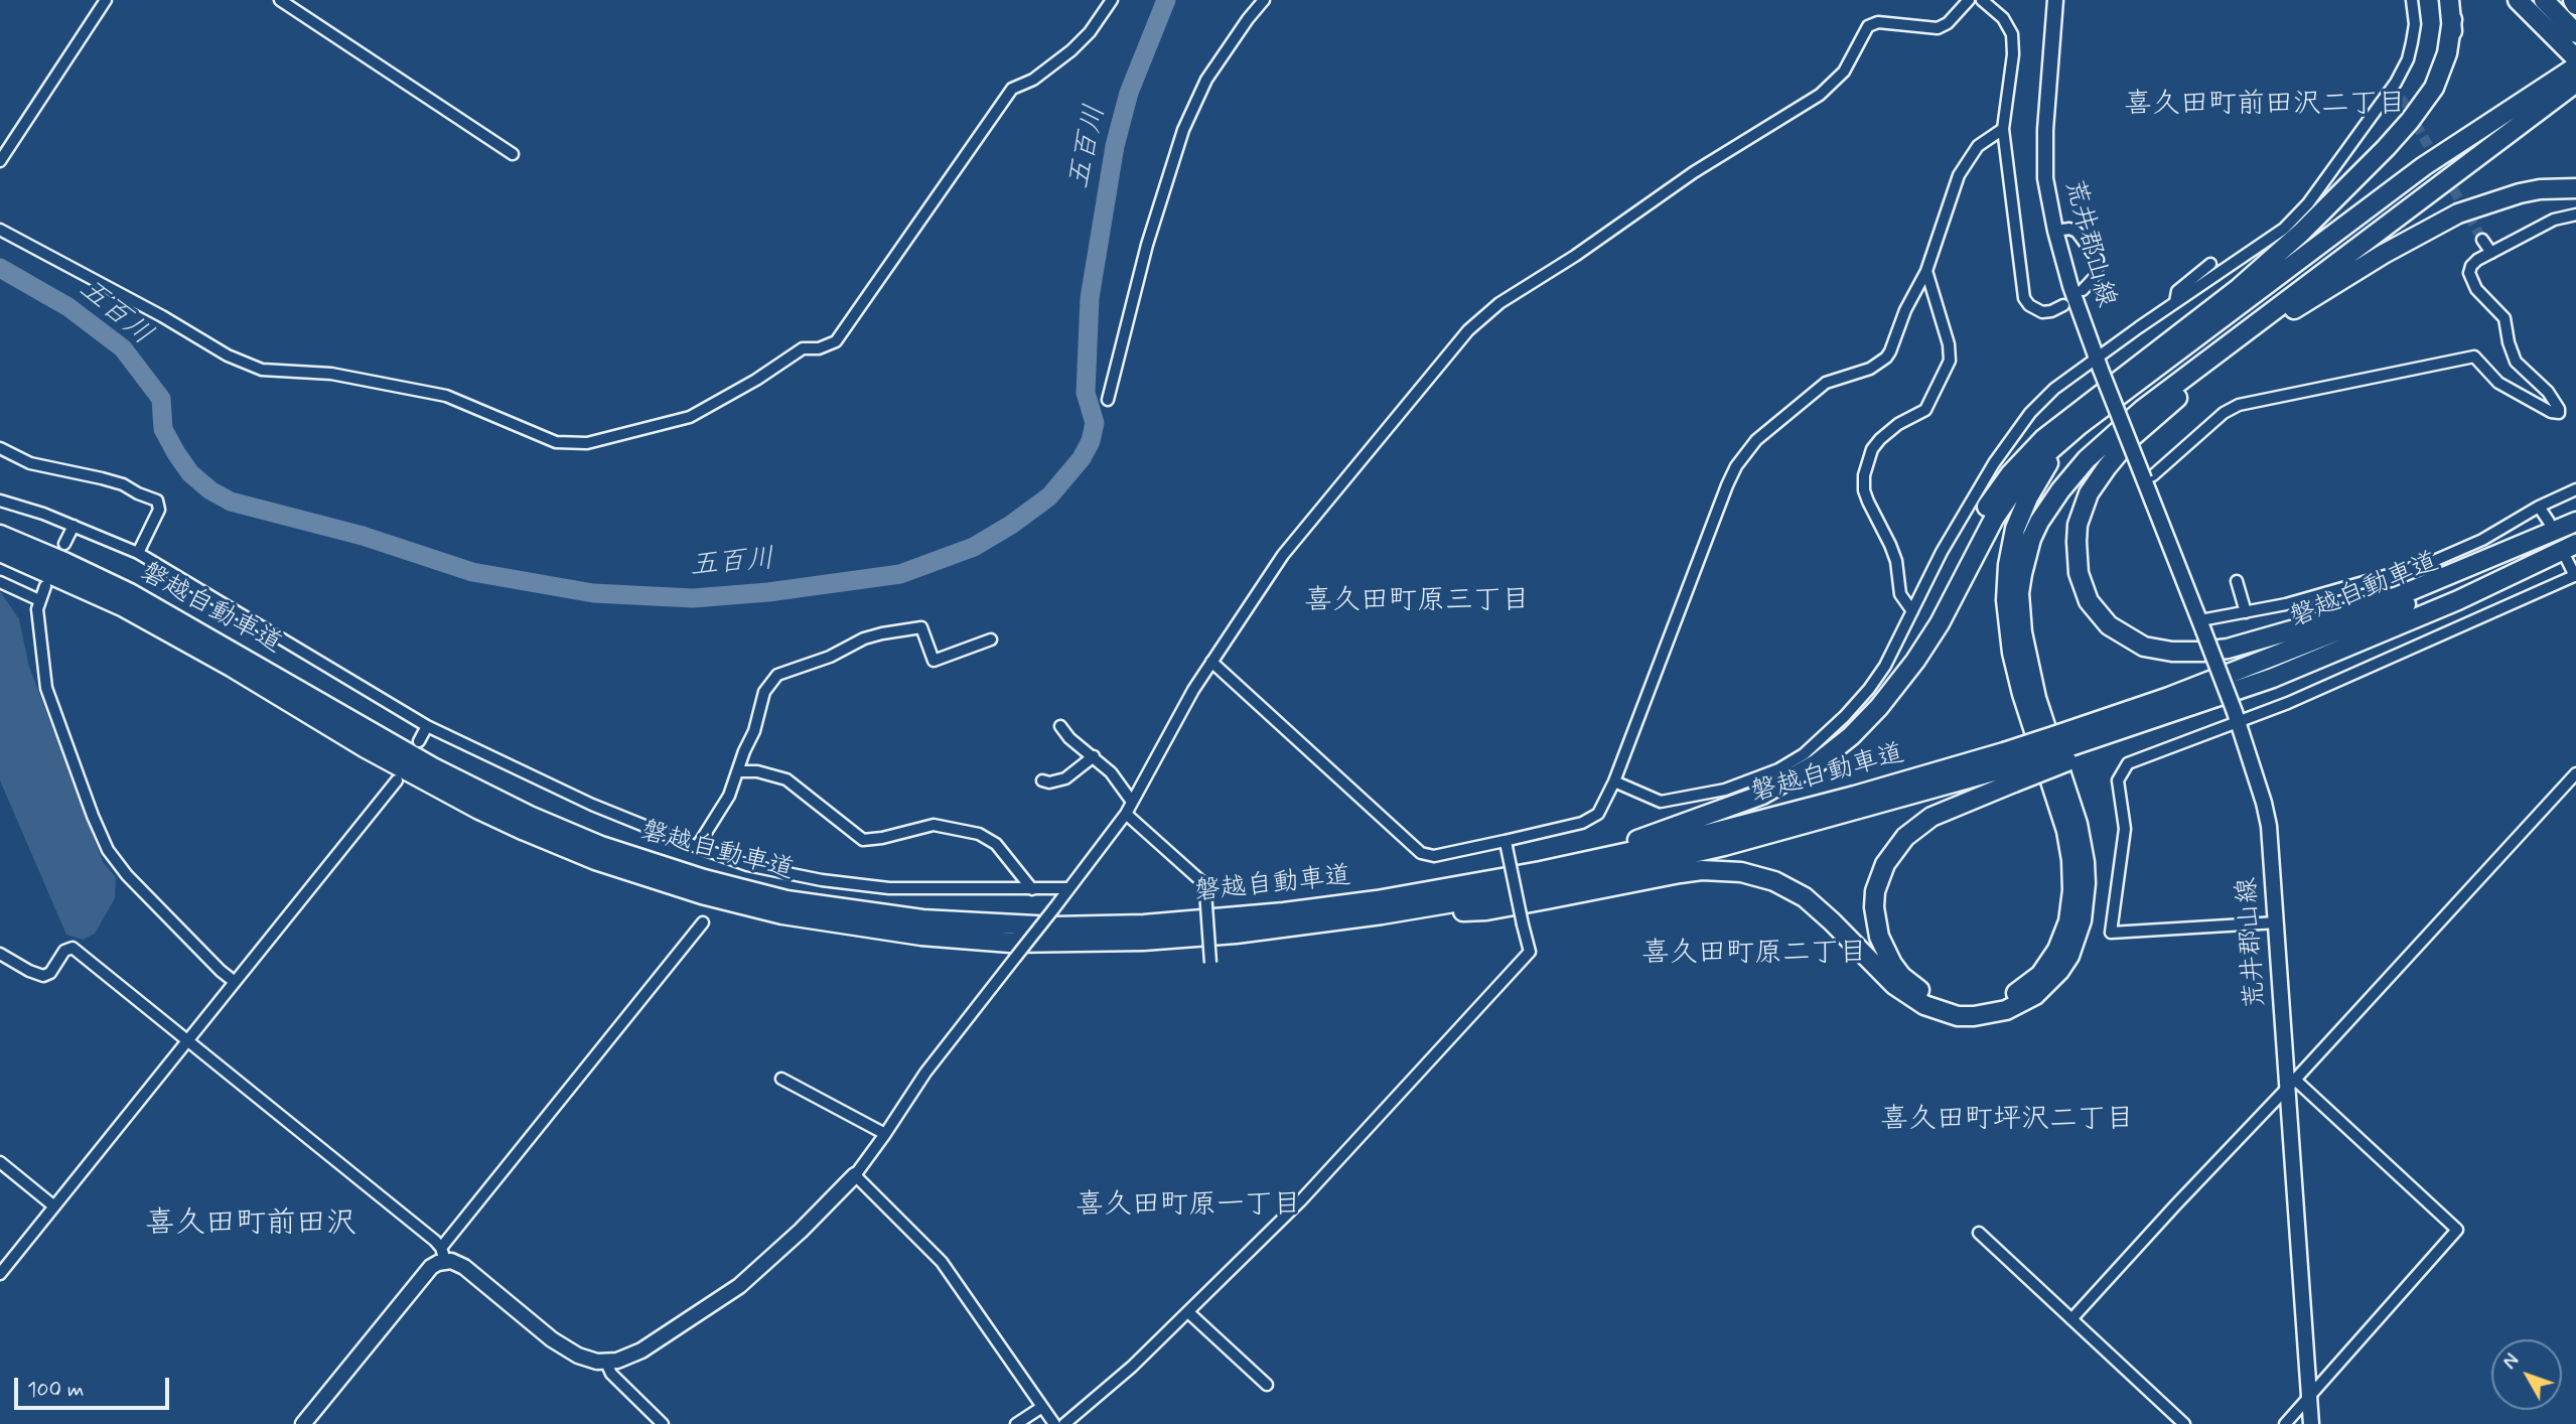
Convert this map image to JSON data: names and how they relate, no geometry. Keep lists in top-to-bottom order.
{
  "streets": {
    "highway": ["磐越自動車道"],
    "main road": ["荒井郡山線"]
  },
  "districts": [
    "喜久田町前田沢二丁目",
    "喜久田町原三丁目",
    "喜久田町原二丁目",
    "喜久田町坪沢二丁目",
    "喜久田町原一丁目",
    "喜久田町前田沢"
  ],
  "water": ["五百川"],
  "scale_bar": "100 m",
  "north": "top left"
}
